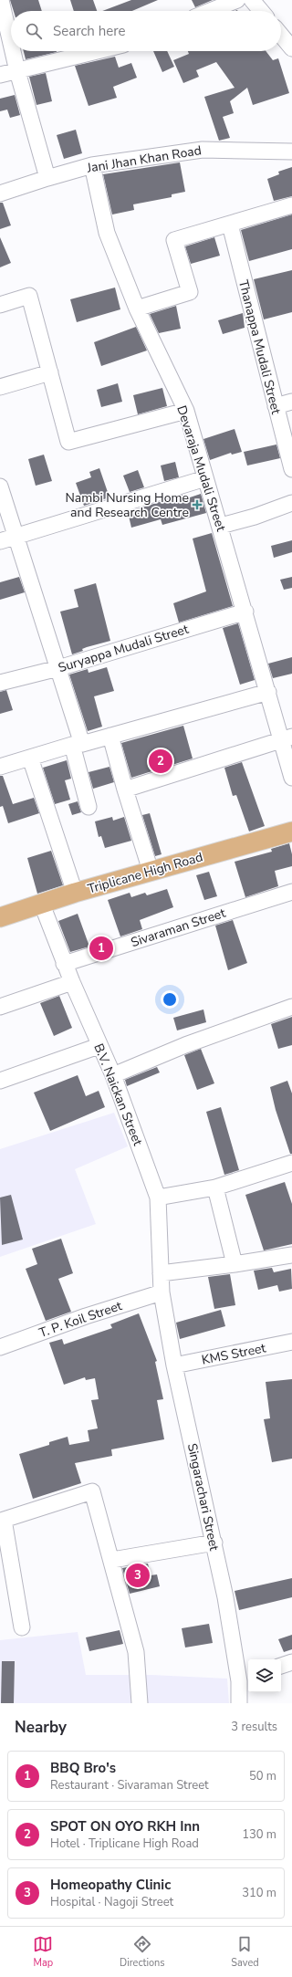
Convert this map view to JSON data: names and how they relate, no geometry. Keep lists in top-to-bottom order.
{
  "streets": {
    "main road": ["Triplicane High Road"],
    "street": [
      "Jani Jhan Khan Road",
      "Thanappa Mudali Street",
      "Devaraja Mudali Street",
      "Suryappa Mudali Street",
      "Sivaraman Street",
      "B.V. Naickan Street",
      "T. P. Koil Street",
      "KMS Street",
      "Singarachari Street"
    ]
  },
  "crossings": [
    ["Jani Jhan Khan Road", "Devaraja Mudali Street"],
    ["Devaraja Mudali Street", "Suryappa Mudali Street"],
    ["Triplicane High Road", "B.V. Naickan Street"],
    ["Sivaraman Street", "B.V. Naickan Street"],
    ["B.V. Naickan Street", "T. P. Koil Street"],
    ["B.V. Naickan Street", "Singarachari Street"],
    ["T. P. Koil Street", "Singarachari Street"],
    ["KMS Street", "Singarachari Street"]
  ],
  "places": {
    "health": ["Nambi Nursing Home and Research Centre"]
  },
  "page": {
    "search": "Search here",
    "pins": ["2", "1", "3"],
    "heading": ["Nearby", "3 results"],
    "list": [
      {
        "mark": "1",
        "name": "BBQ Bro's",
        "note": "Restaurant · Sivaraman Street",
        "value": "50 m"
      },
      {
        "mark": "2",
        "name": "SPOT ON OYO RKH Inn",
        "note": "Hotel · Triplicane High Road",
        "value": "130 m"
      },
      {
        "mark": "3",
        "name": "Homeopathy Clinic",
        "note": "Hospital · Nagoji Street",
        "value": "310 m"
      }
    ],
    "nav": ["Map", "Directions", "Saved"]
  }
}
